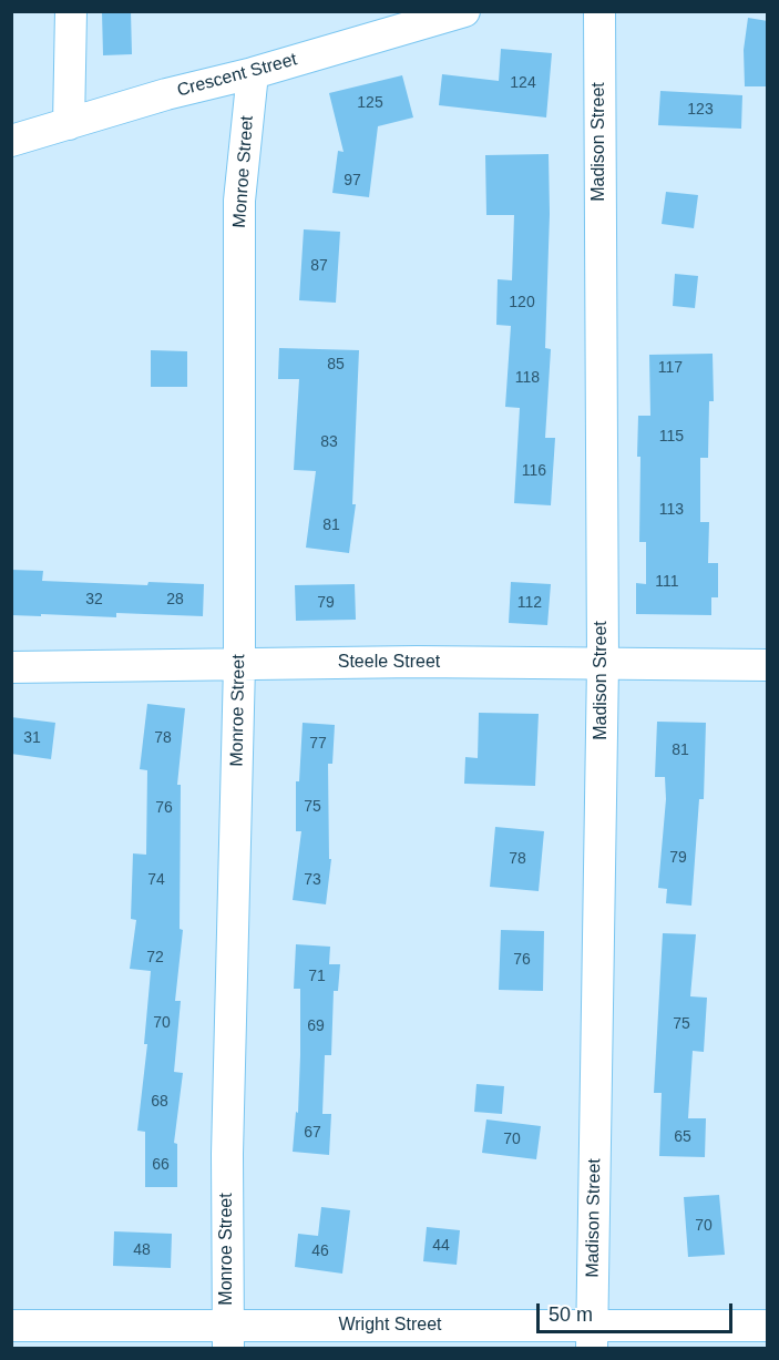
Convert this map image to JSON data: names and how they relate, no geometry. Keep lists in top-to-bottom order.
{
  "streets": {
    "street": [
      "Crescent Street",
      "Madison Street",
      "Monroe Street",
      "Steele Street",
      "Wright Street"
    ]
  },
  "crossings": [
    ["Crescent Street", "Monroe Street"],
    ["Madison Street", "Steele Street"],
    ["Madison Street", "Wright Street"],
    ["Monroe Street", "Steele Street"],
    ["Monroe Street", "Wright Street"]
  ],
  "house_numbers": [
    "124",
    "125",
    "123",
    "97",
    "87",
    "120",
    "85",
    "117",
    "118",
    "115",
    "83",
    "116",
    "113",
    "81",
    "111",
    "32",
    "28",
    "79",
    "112",
    "31",
    "78",
    "77",
    "81",
    "75",
    "76",
    "79",
    "78",
    "74",
    "73",
    "72",
    "76",
    "71",
    "70",
    "75",
    "69",
    "68",
    "67",
    "65",
    "70",
    "66",
    "70",
    "44",
    "48",
    "46"
  ],
  "scale_bar": "50 m"
}
